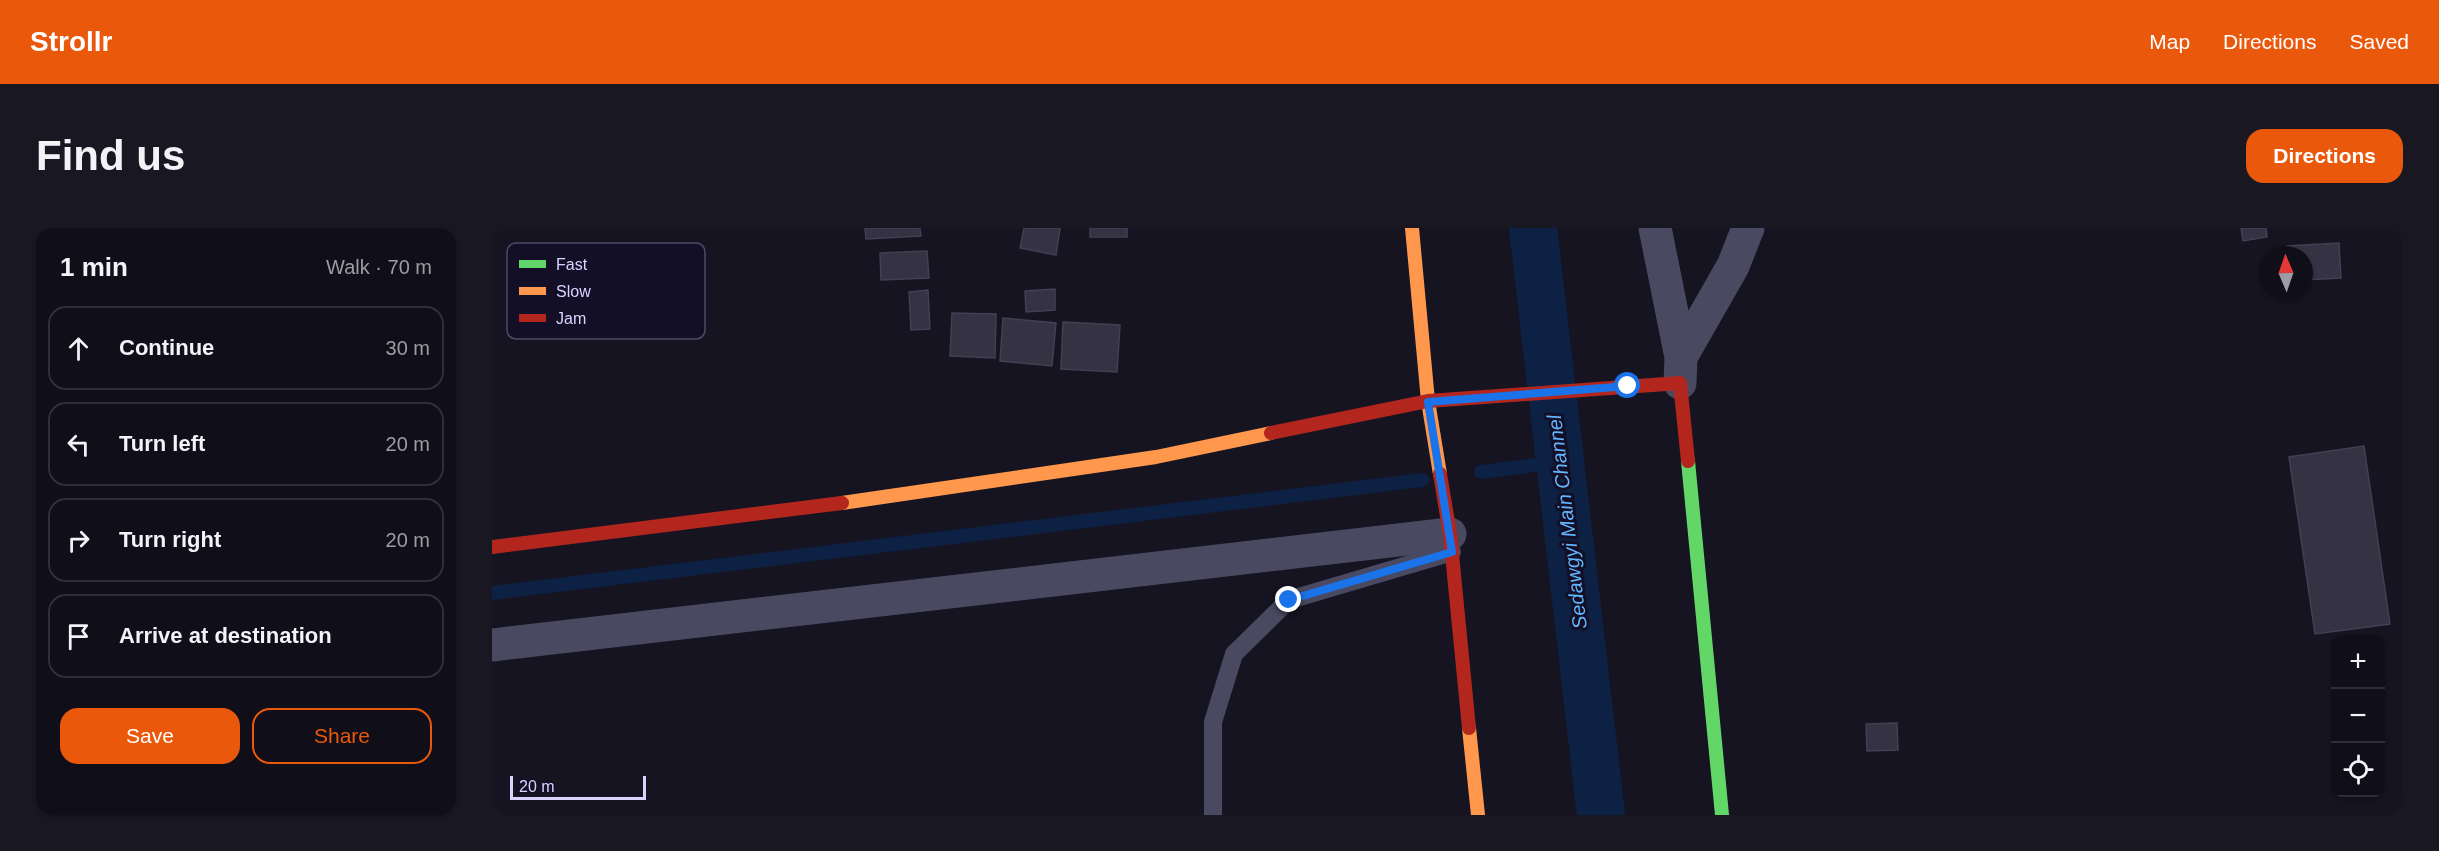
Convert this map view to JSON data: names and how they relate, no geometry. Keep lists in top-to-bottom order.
{
  "water": ["Sedawgyi Main Channel"],
  "legend": ["Fast", "Slow", "Jam"],
  "scale_bar": "20 m",
  "north": "top",
  "page": {
    "header": "Strollr",
    "nav": ["Map", "Directions", "Saved"],
    "buttons": [
      "Directions",
      ["Save", "Share"]
    ],
    "title": "Find us",
    "heading": ["1 min", "Walk · 70 m"],
    "list": [
      ["Continue", "30 m"],
      ["Turn left", "20 m"],
      ["Turn right", "20 m"],
      "Arrive at destination"
    ],
    "map_buttons": ["+", "−"],
    "scale": "20 m"
  }
}
